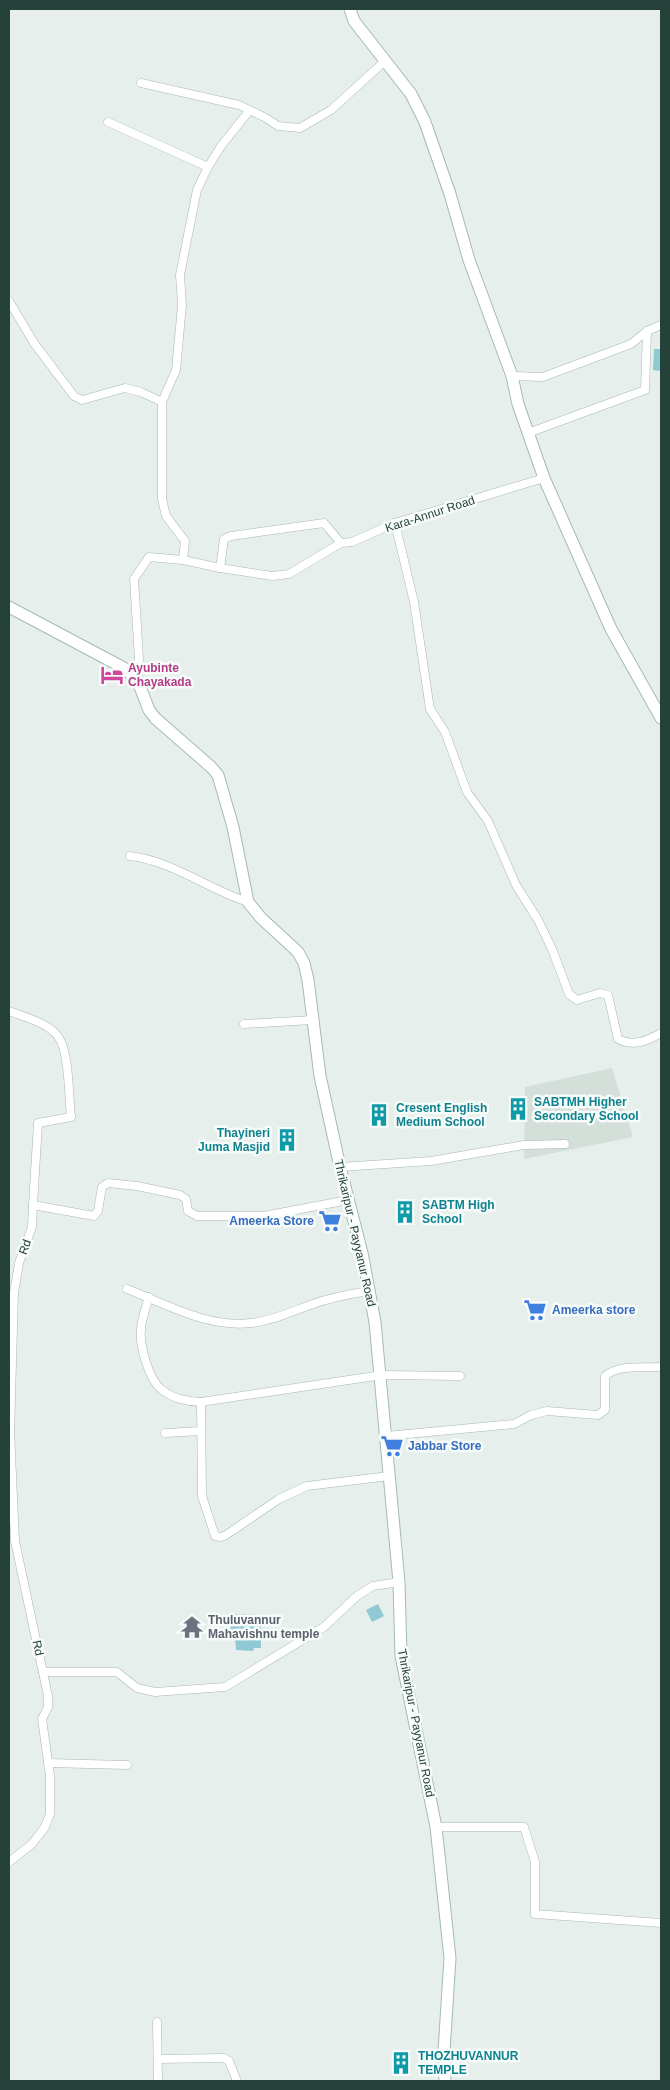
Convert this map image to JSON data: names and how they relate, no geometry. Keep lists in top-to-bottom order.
{
  "streets": {
    "main road": ["Thrikaripur - Payyanur Road"],
    "street": ["Kara-Annur Road", "Rd"]
  },
  "places": {
    "hotel": ["Ayubinte Chayakada"],
    "building": [
      "SABTMH Higher Secondary School",
      "Cresent English Medium School",
      "Thayineri Juma Masjid",
      "SABTM High School",
      "THOZHUVANNUR TEMPLE"
    ],
    "supermarket": ["Ameerka Store", "Ameerka store", "Jabbar Store"],
    "temple": ["Thuluvannur Mahavishnu temple"]
  }
}
